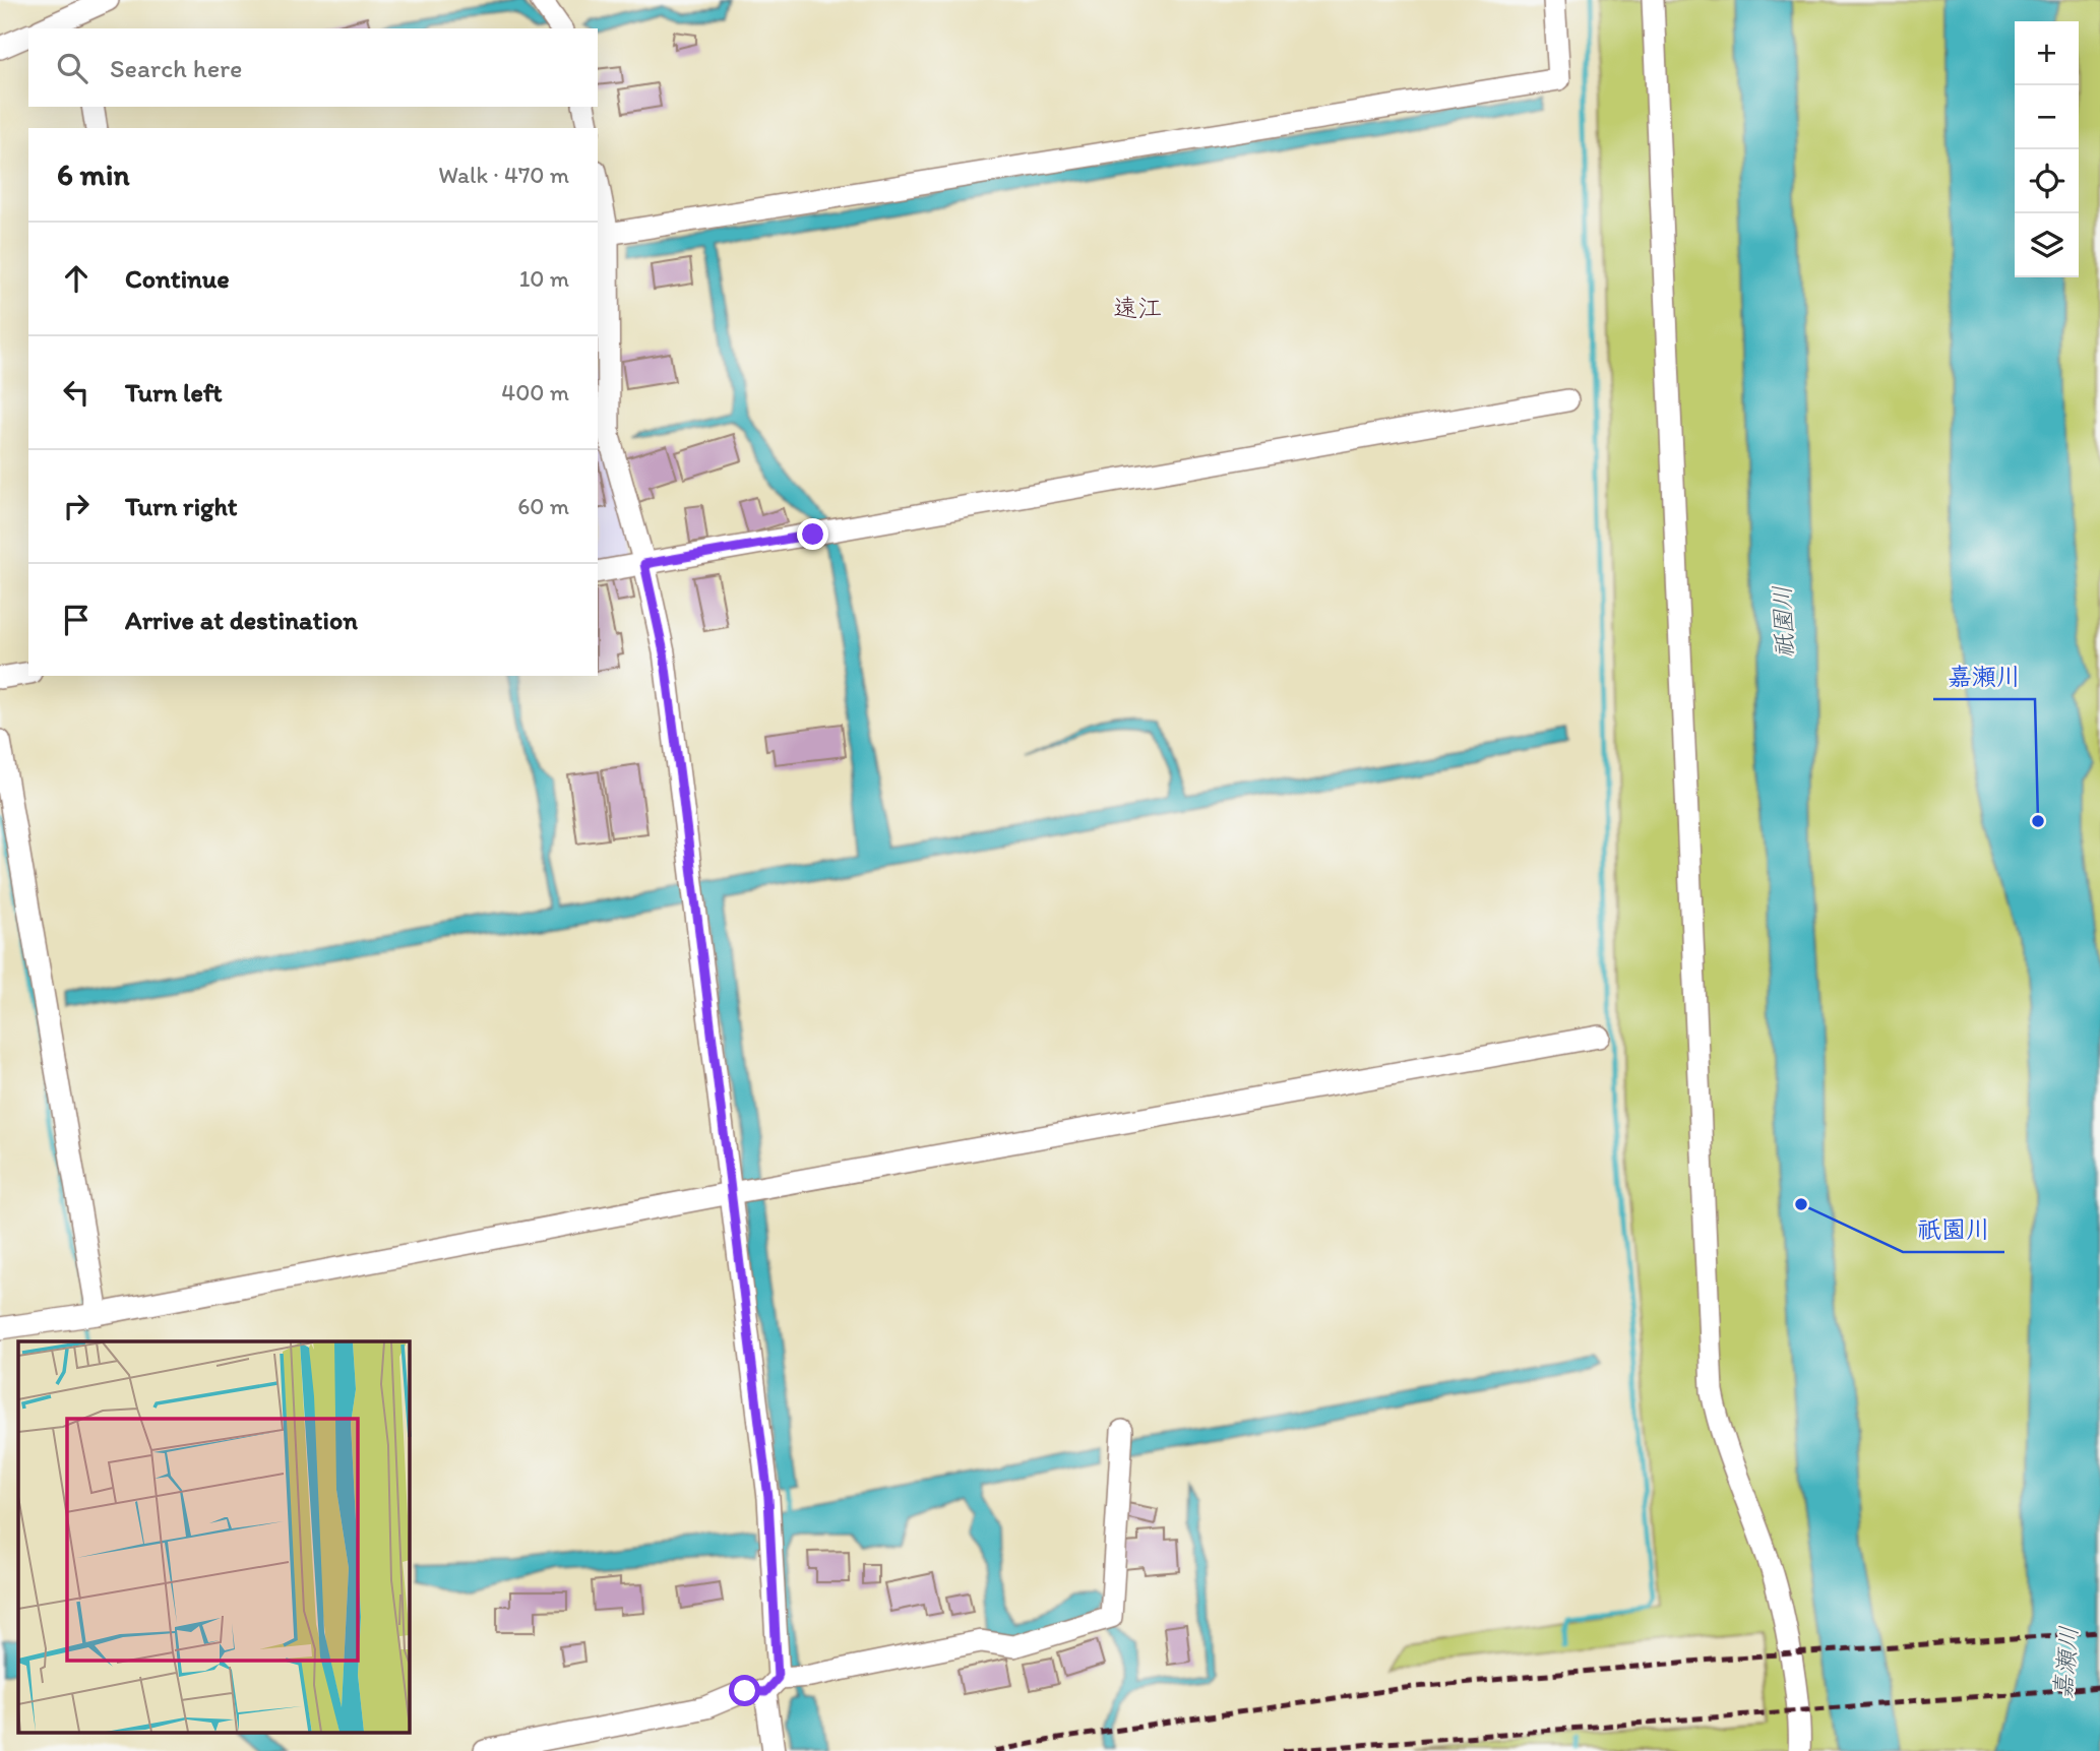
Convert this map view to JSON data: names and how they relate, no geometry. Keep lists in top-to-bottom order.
{
  "districts": ["遠江"],
  "water": ["祇園川", "嘉瀬川"],
  "places": ["嘉瀬川", "祇園川"],
  "page": {
    "map_buttons": ["+", "−"],
    "search": "Search here",
    "heading": ["6 min", "Walk · 470 m"],
    "list": [
      ["Continue", "10 m"],
      ["Turn left", "400 m"],
      ["Turn right", "60 m"],
      "Arrive at destination"
    ]
  }
}
